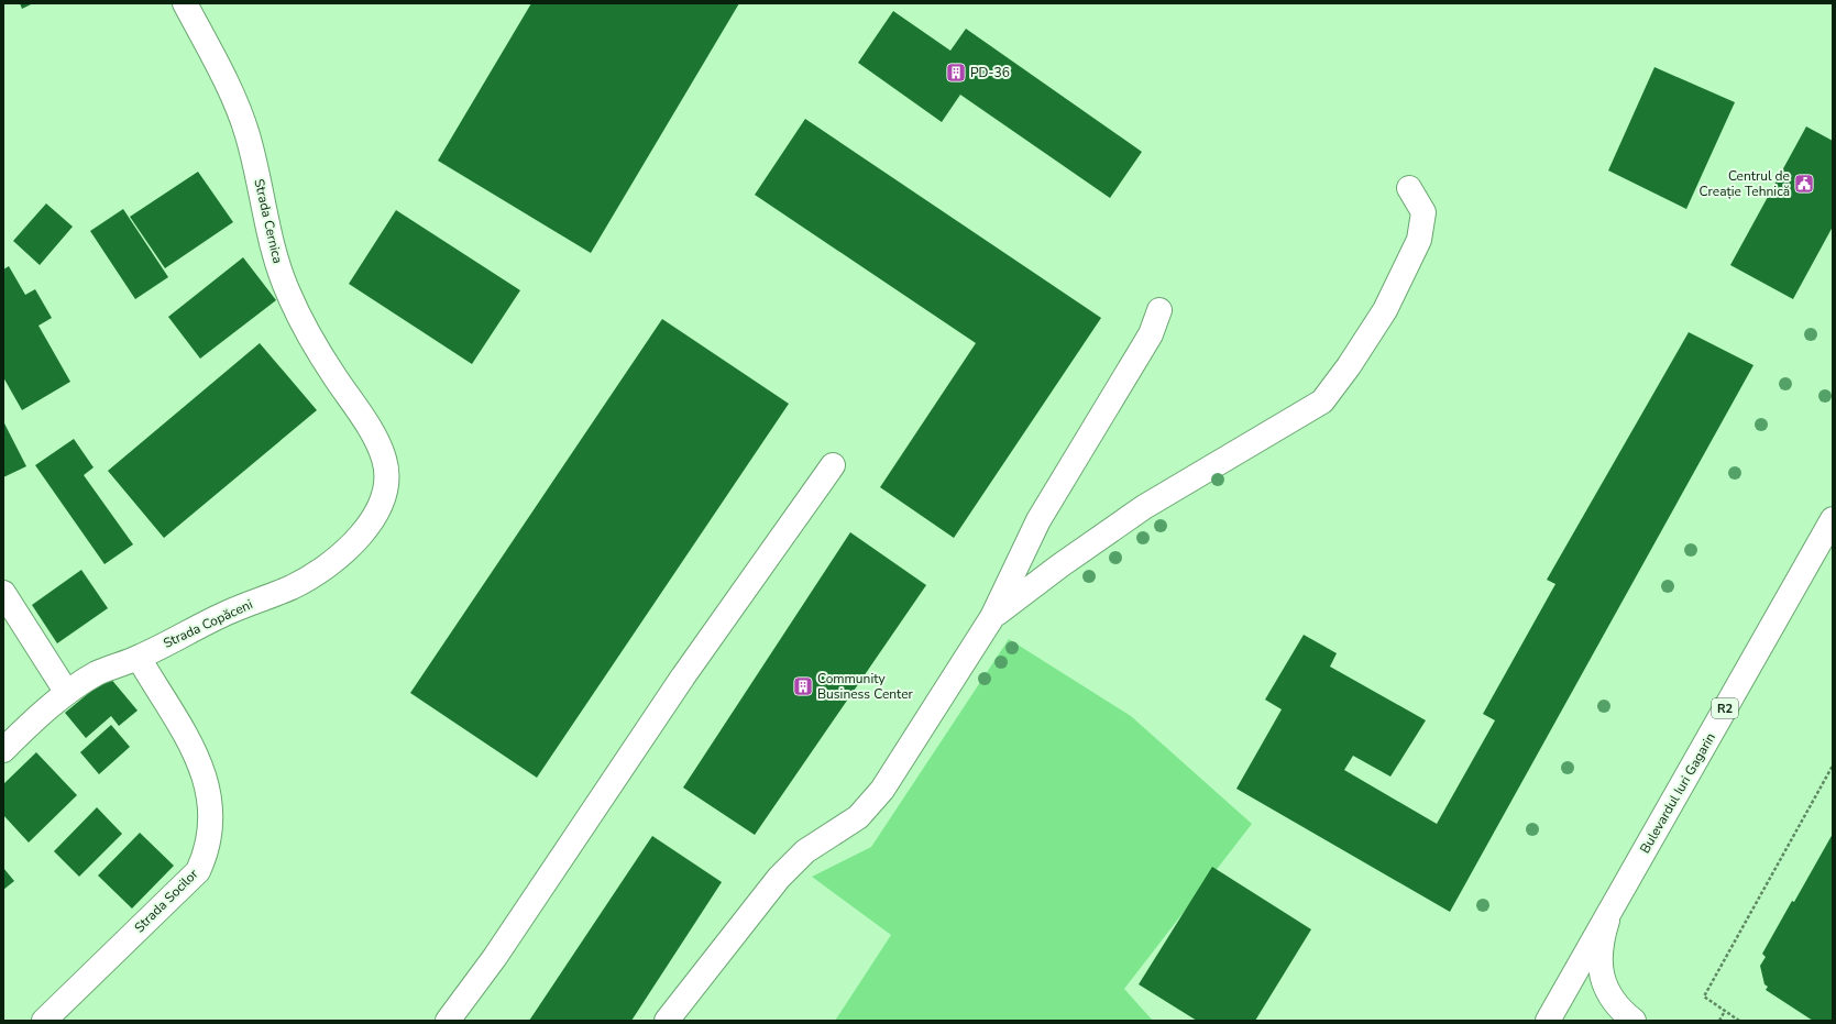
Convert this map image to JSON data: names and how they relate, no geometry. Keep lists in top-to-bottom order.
{
  "streets": {
    "street": [
      "Strada Cernica",
      "Strada Copăceni",
      "R2",
      "Bulevardul Iuri Gagarin",
      "Strada Socilor"
    ]
  },
  "crossings": [
    ["Strada Cernica", "Strada Copăceni"],
    ["Strada Copăceni", "Strada Socilor"]
  ],
  "places": {
    "building": ["PD-36", "Community Business Center"],
    "public building": ["Centrul de Creație Tehnică"]
  }
}
